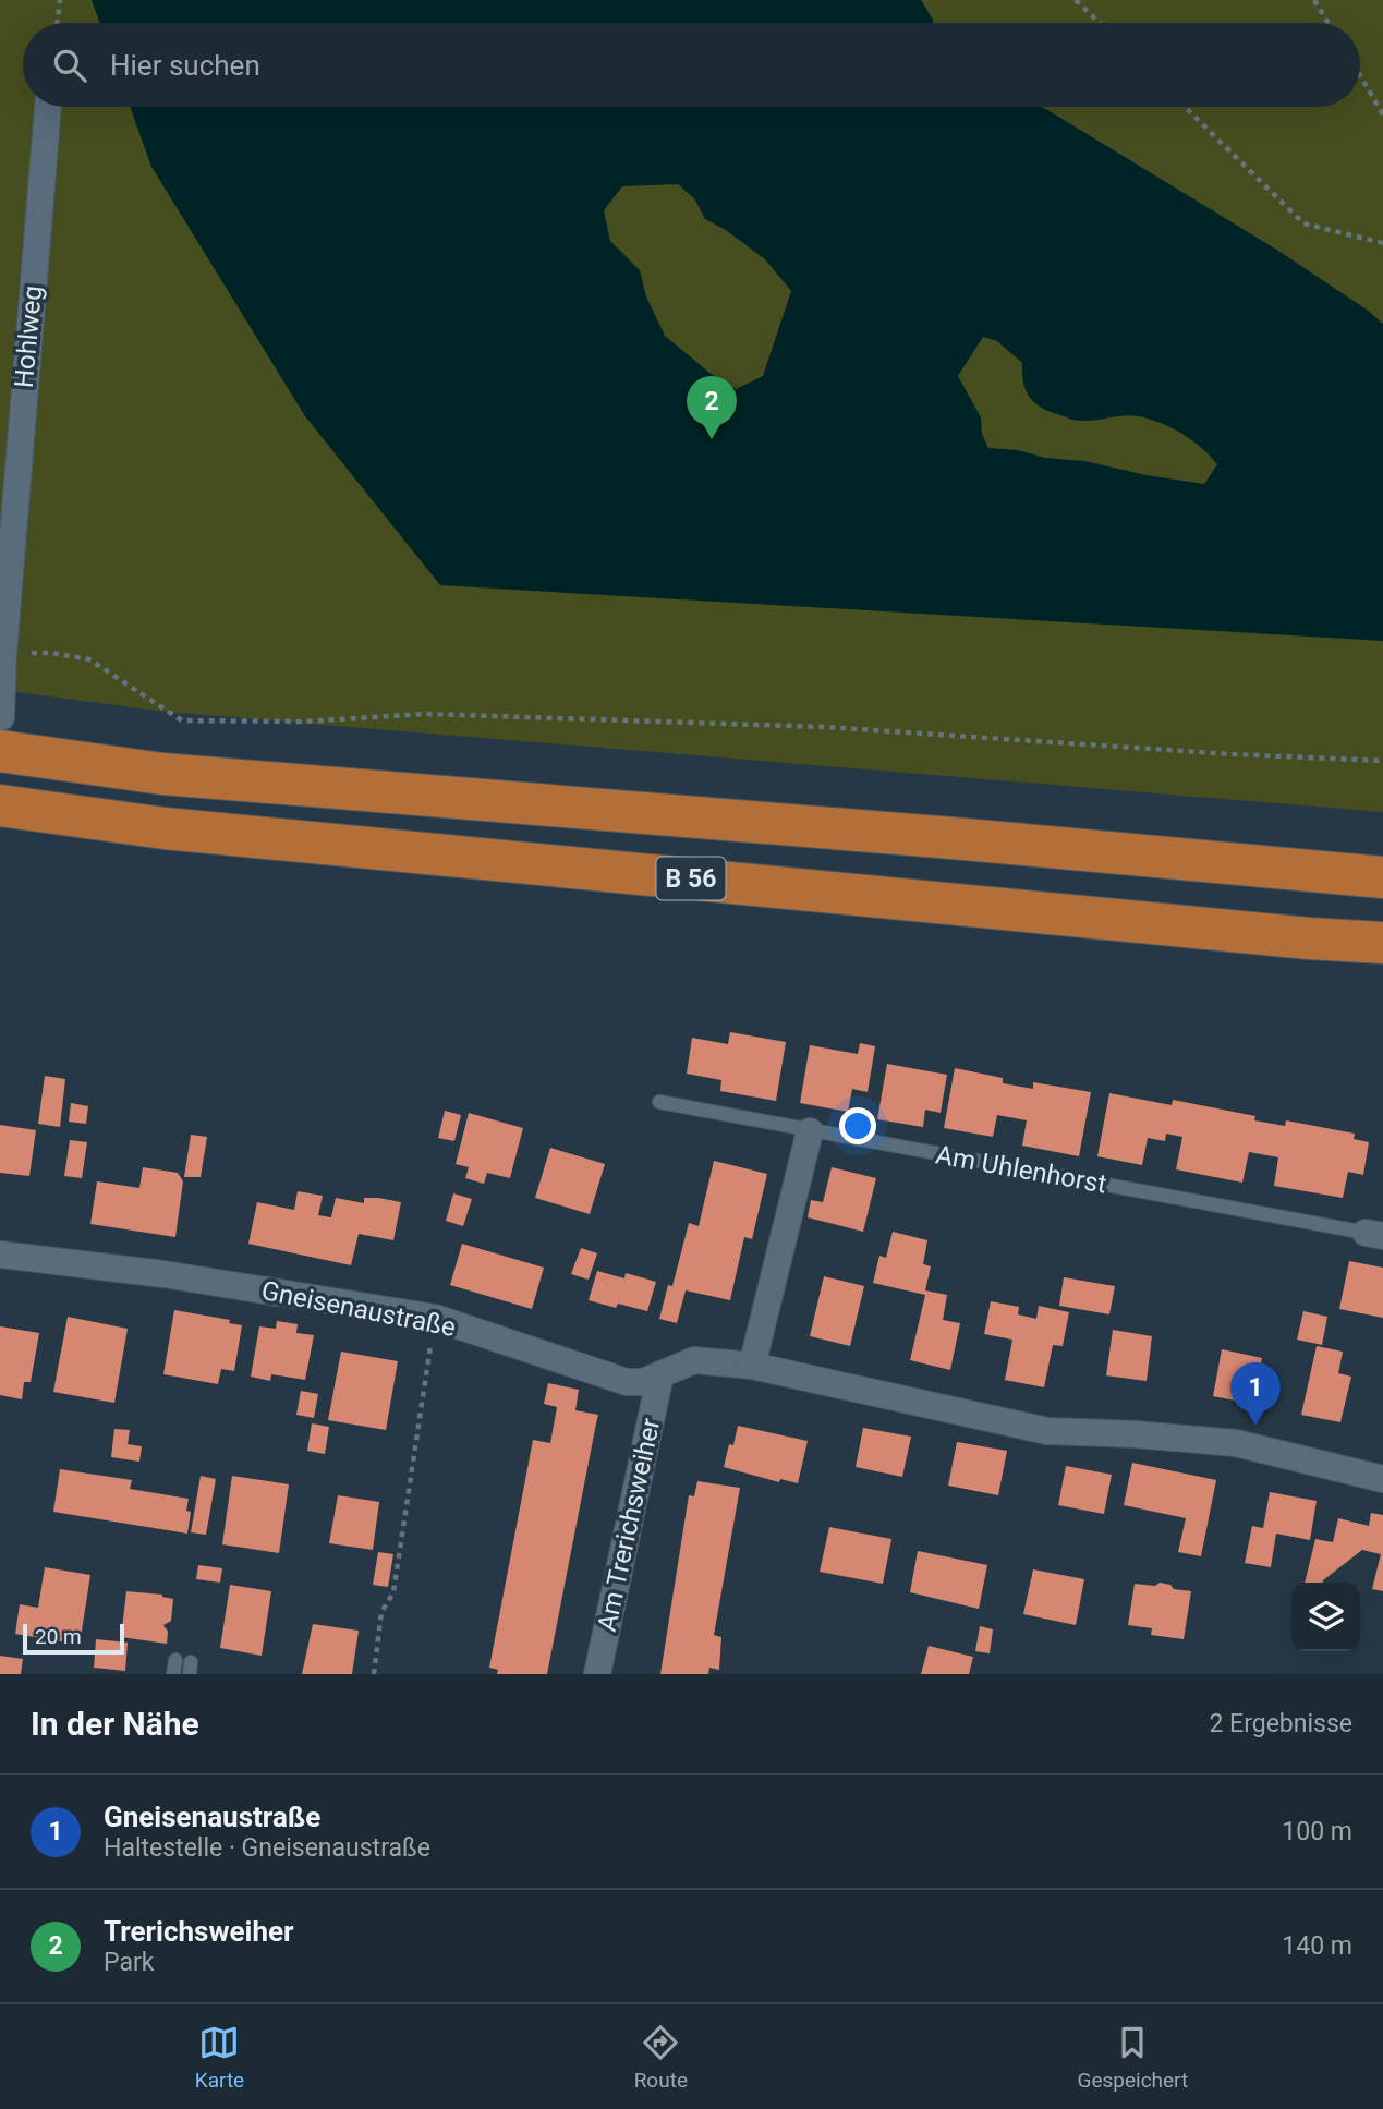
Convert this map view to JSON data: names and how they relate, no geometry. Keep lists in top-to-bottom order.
{
  "streets": {
    "highway": ["B 56"],
    "street": ["Hohlweg", "Gneisenaustraße", "Am Trerichsweiher"],
    "lane": ["Am Uhlenhorst"]
  },
  "crossings": [
    ["Hohlweg", "B 56"],
    ["Gneisenaustraße", "Am Trerichsweiher"]
  ],
  "scale_bar": "20 m",
  "page": {
    "search": "Hier suchen",
    "pins": ["2", "1"],
    "scale": "20 m",
    "heading": ["In der Nähe", "2 Ergebnisse"],
    "list": [
      {
        "mark": "1",
        "name": "Gneisenaustraße",
        "note": "Haltestelle · Gneisenaustraße",
        "value": "100 m"
      },
      {
        "mark": "2",
        "name": "Trerichsweiher",
        "note": "Park",
        "value": "140 m"
      }
    ],
    "nav": ["Karte", "Route", "Gespeichert"]
  }
}
